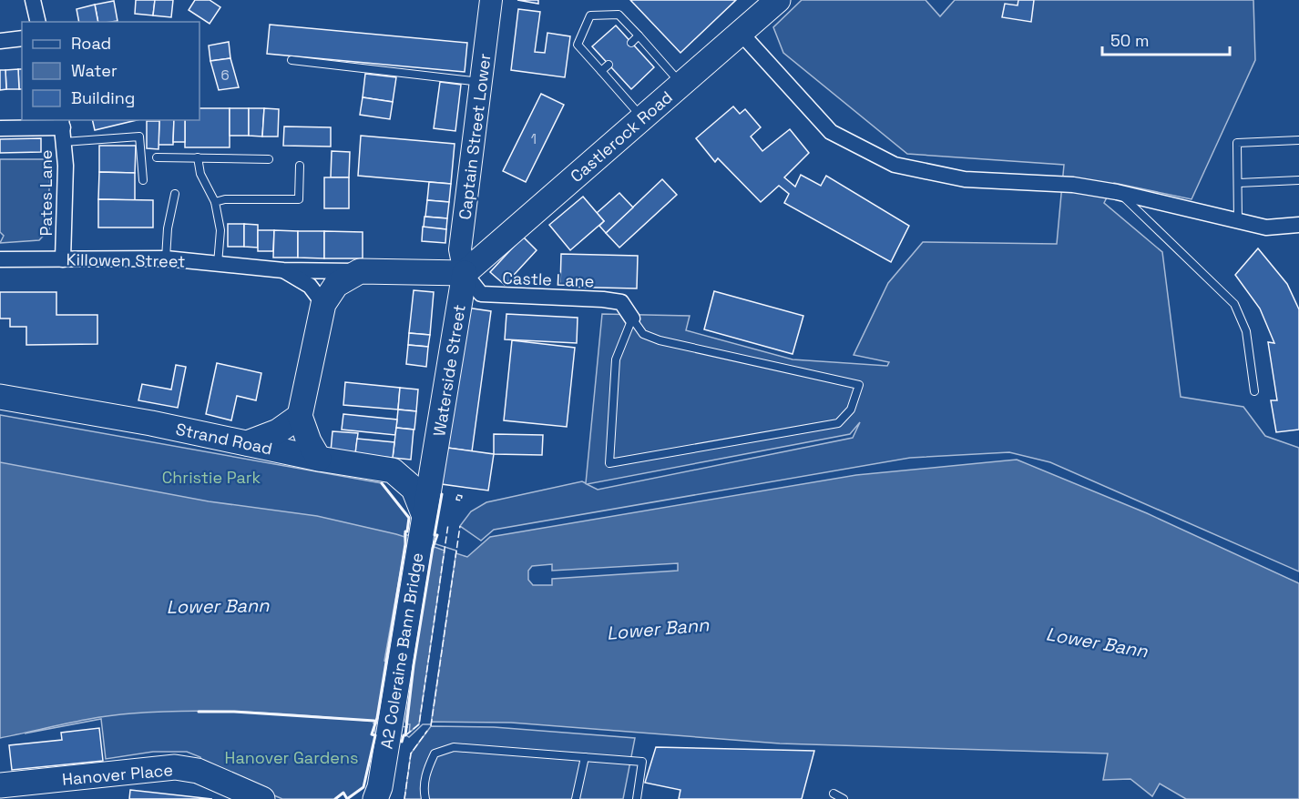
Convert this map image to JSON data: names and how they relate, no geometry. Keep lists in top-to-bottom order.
{
  "streets": {
    "main road": [
      "Captain Street Lower",
      "Castlerock Road",
      "Killowen Street",
      "Waterside Street",
      "Strand Road",
      "A2 Coleraine Bann Bridge",
      "Hanover Place"
    ],
    "street": ["Pates Lane", "Castle Lane"]
  },
  "crossings": [
    ["Captain Street Lower", "Castlerock Road"],
    ["Captain Street Lower", "Killowen Street"],
    ["Captain Street Lower", "Castle Lane"],
    ["Captain Street Lower", "Waterside Street"],
    ["Castlerock Road", "Killowen Street"],
    ["Castlerock Road", "Castle Lane"],
    ["Castlerock Road", "Waterside Street"],
    ["Pates Lane", "Killowen Street"],
    ["Killowen Street", "Castle Lane"],
    ["Killowen Street", "Waterside Street"],
    ["Castle Lane", "Waterside Street"],
    ["Waterside Street", "Strand Road"],
    ["Waterside Street", "A2 Coleraine Bann Bridge"]
  ],
  "water": ["Lower Bann"],
  "parks": ["Christie Park", "Hanover Gardens"],
  "house_numbers": ["6", "1"],
  "legend": ["Road", "Water", "Building"],
  "scale_bar": "50 m"
}
